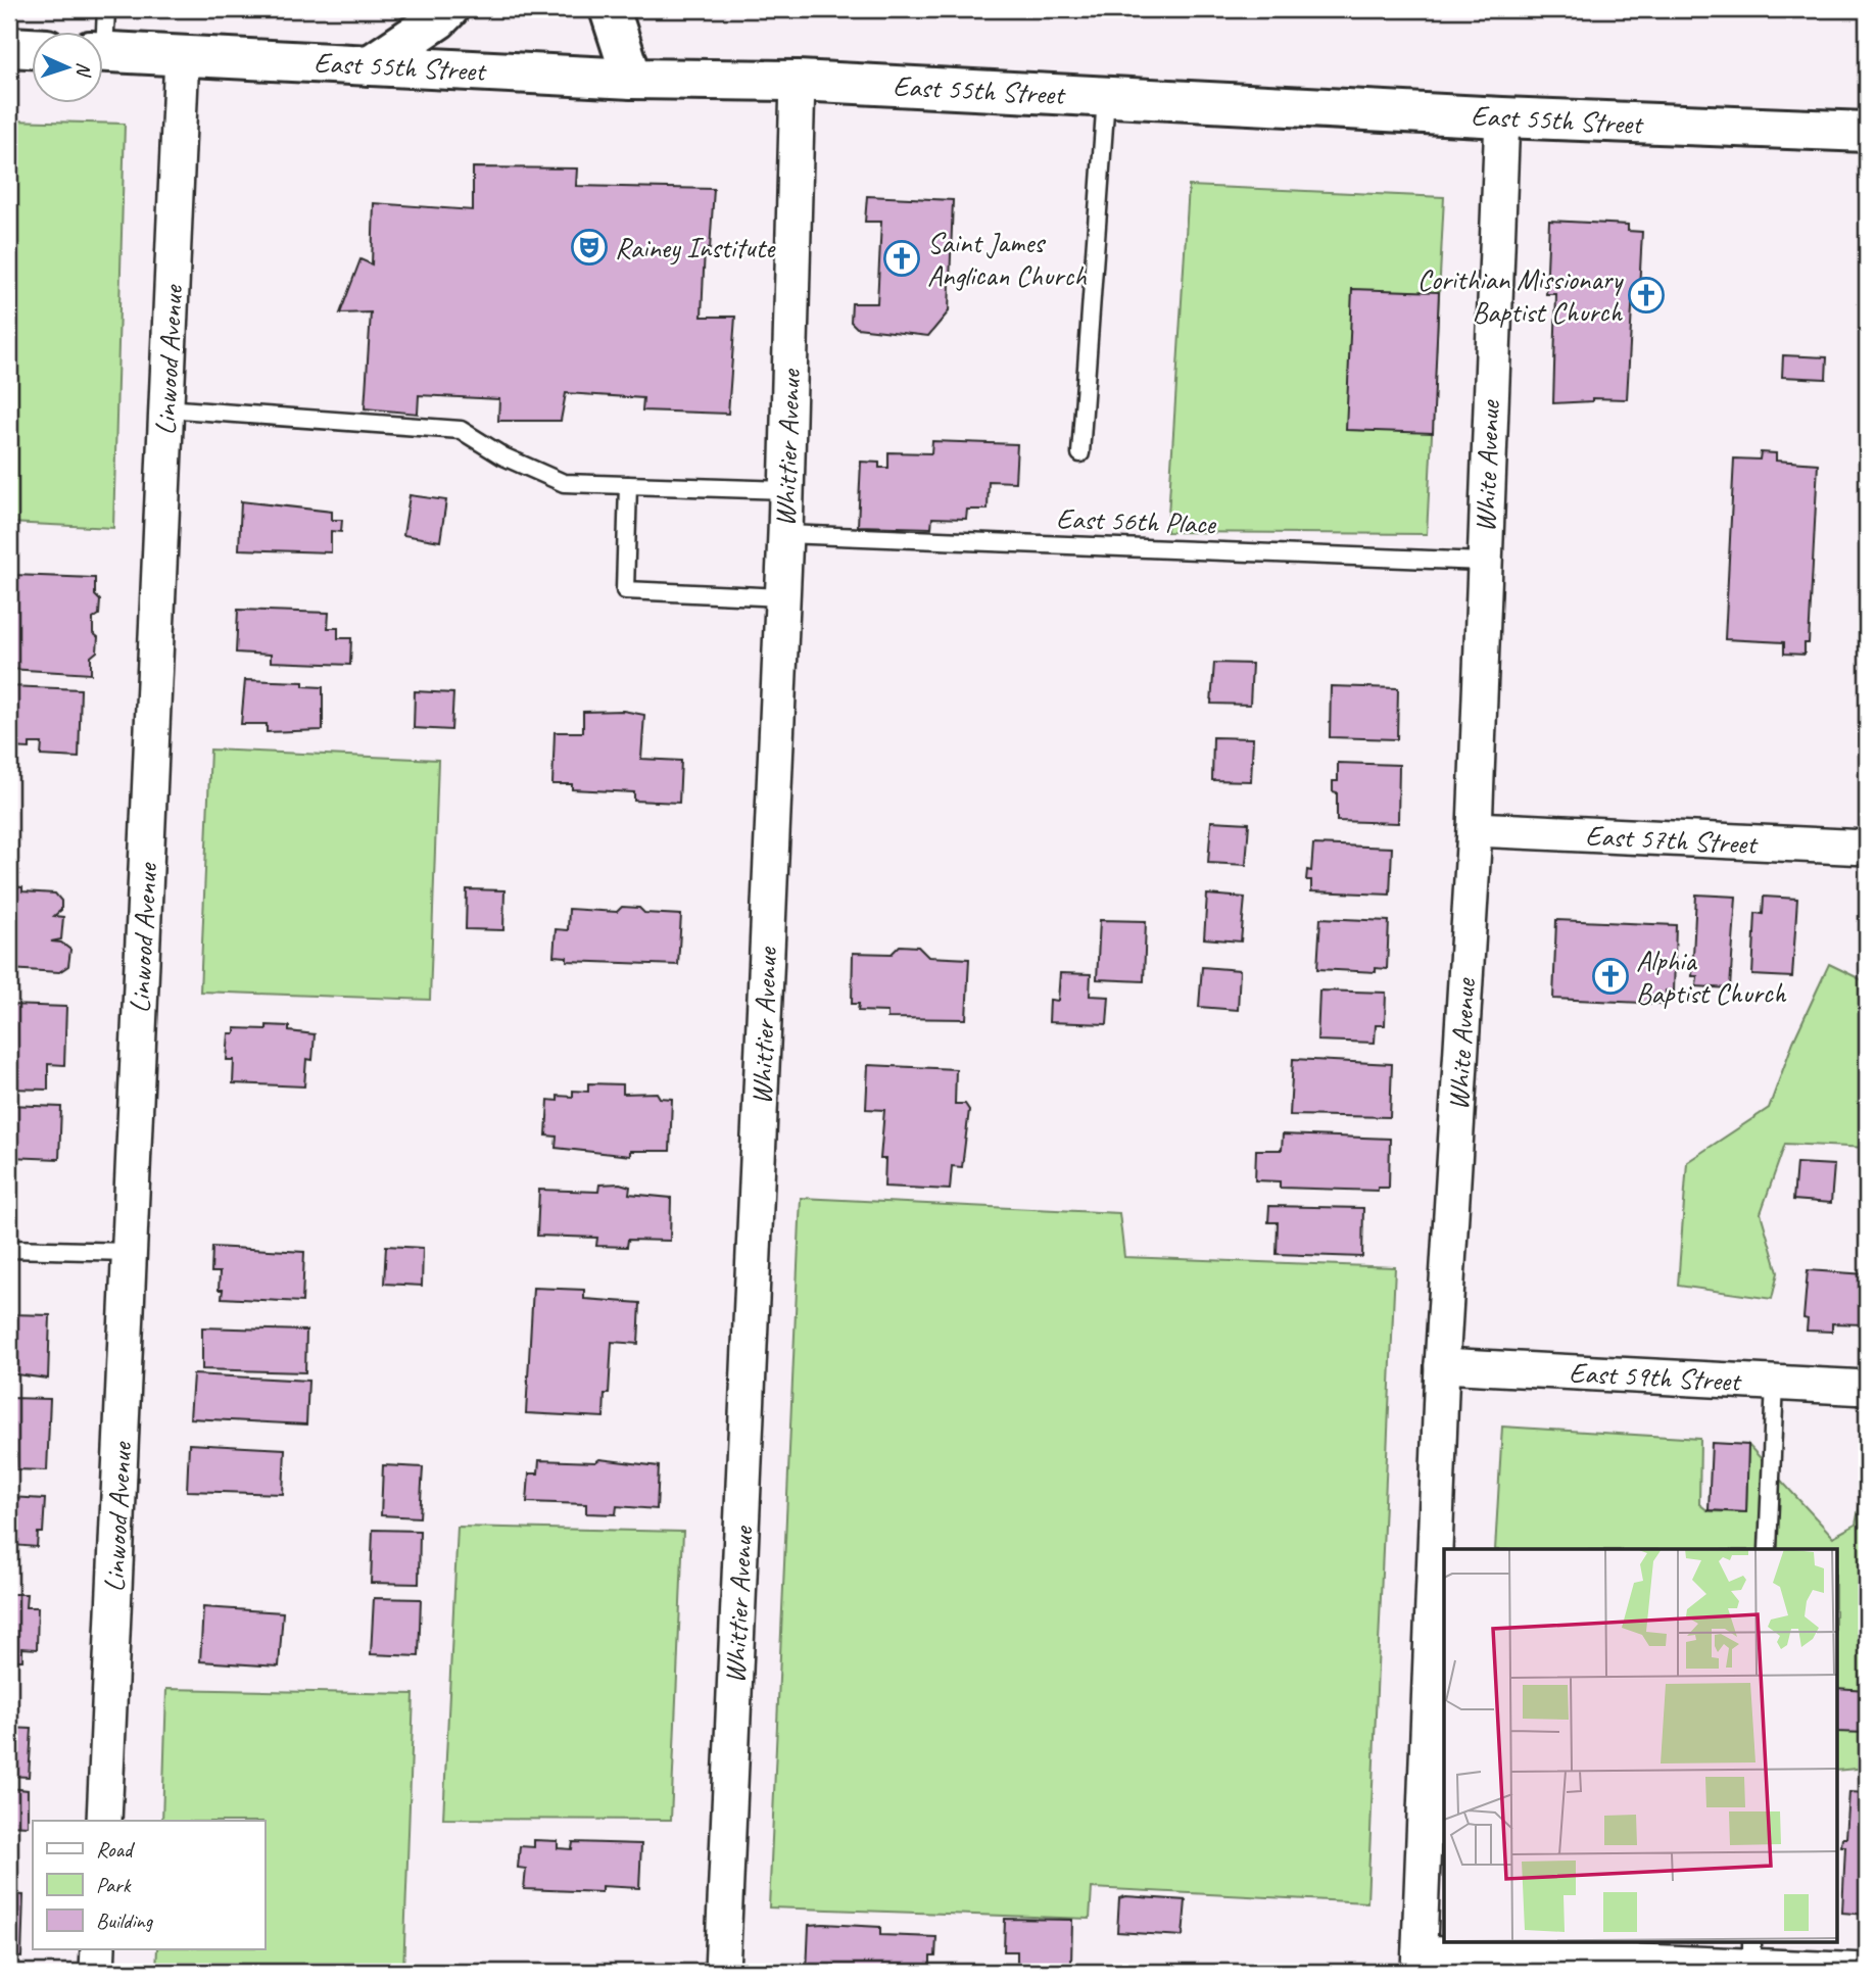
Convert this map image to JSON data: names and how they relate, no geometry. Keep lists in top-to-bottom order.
{
  "streets": {
    "main road": ["East 55th Street"],
    "street": [
      "Linwood Avenue",
      "Whittier Avenue",
      "White Avenue",
      "East 57th Street",
      "East 59th Street"
    ],
    "lane": ["East 56th Place"]
  },
  "crossings": [
    ["East 55th Street", "Linwood Avenue"],
    ["East 55th Street", "Whittier Avenue"],
    ["East 55th Street", "White Avenue"],
    ["Whittier Avenue", "East 56th Place"],
    ["White Avenue", "East 56th Place"],
    ["White Avenue", "East 57th Street"],
    ["White Avenue", "East 59th Street"]
  ],
  "places": {
    "theatre": ["Rainey Institute"],
    "church": ["Saint James Anglican Church", "Corithian Missionary Baptist Church", "Alphia Baptist Church"]
  },
  "legend": ["Road", "Park", "Building"],
  "north": "right"
}
